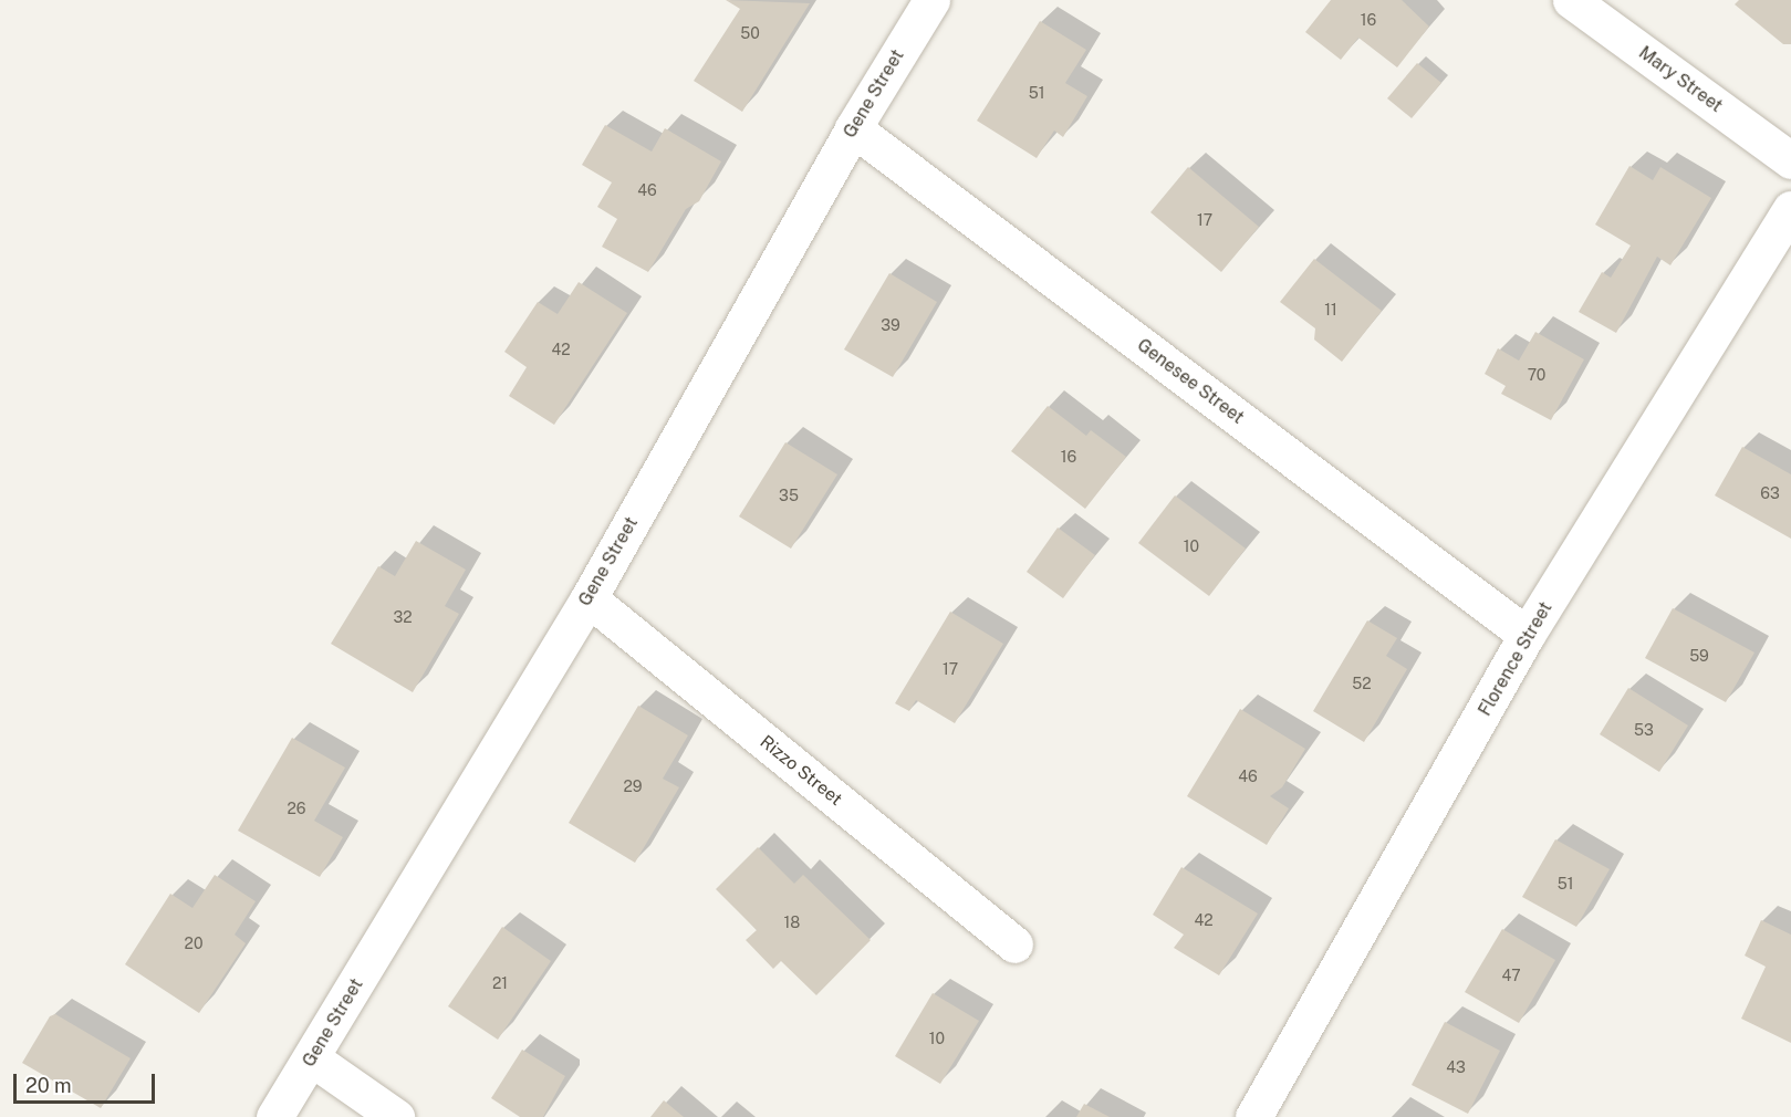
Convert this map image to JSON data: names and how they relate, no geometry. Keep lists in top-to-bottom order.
{
  "streets": {
    "street": [
      "Mary Street",
      "Gene Street",
      "Genesee Street",
      "Florence Street",
      "Rizzo Street"
    ]
  },
  "crossings": [
    ["Gene Street", "Genesee Street"],
    ["Gene Street", "Rizzo Street"],
    ["Genesee Street", "Florence Street"]
  ],
  "house_numbers": [
    "16",
    "50",
    "51",
    "46",
    "17",
    "11",
    "39",
    "42",
    "70",
    "16",
    "63",
    "35",
    "10",
    "32",
    "59",
    "17",
    "52",
    "53",
    "46",
    "29",
    "26",
    "51",
    "42",
    "18",
    "20",
    "47",
    "21",
    "10",
    "43"
  ],
  "scale_bar": "20 m"
}
